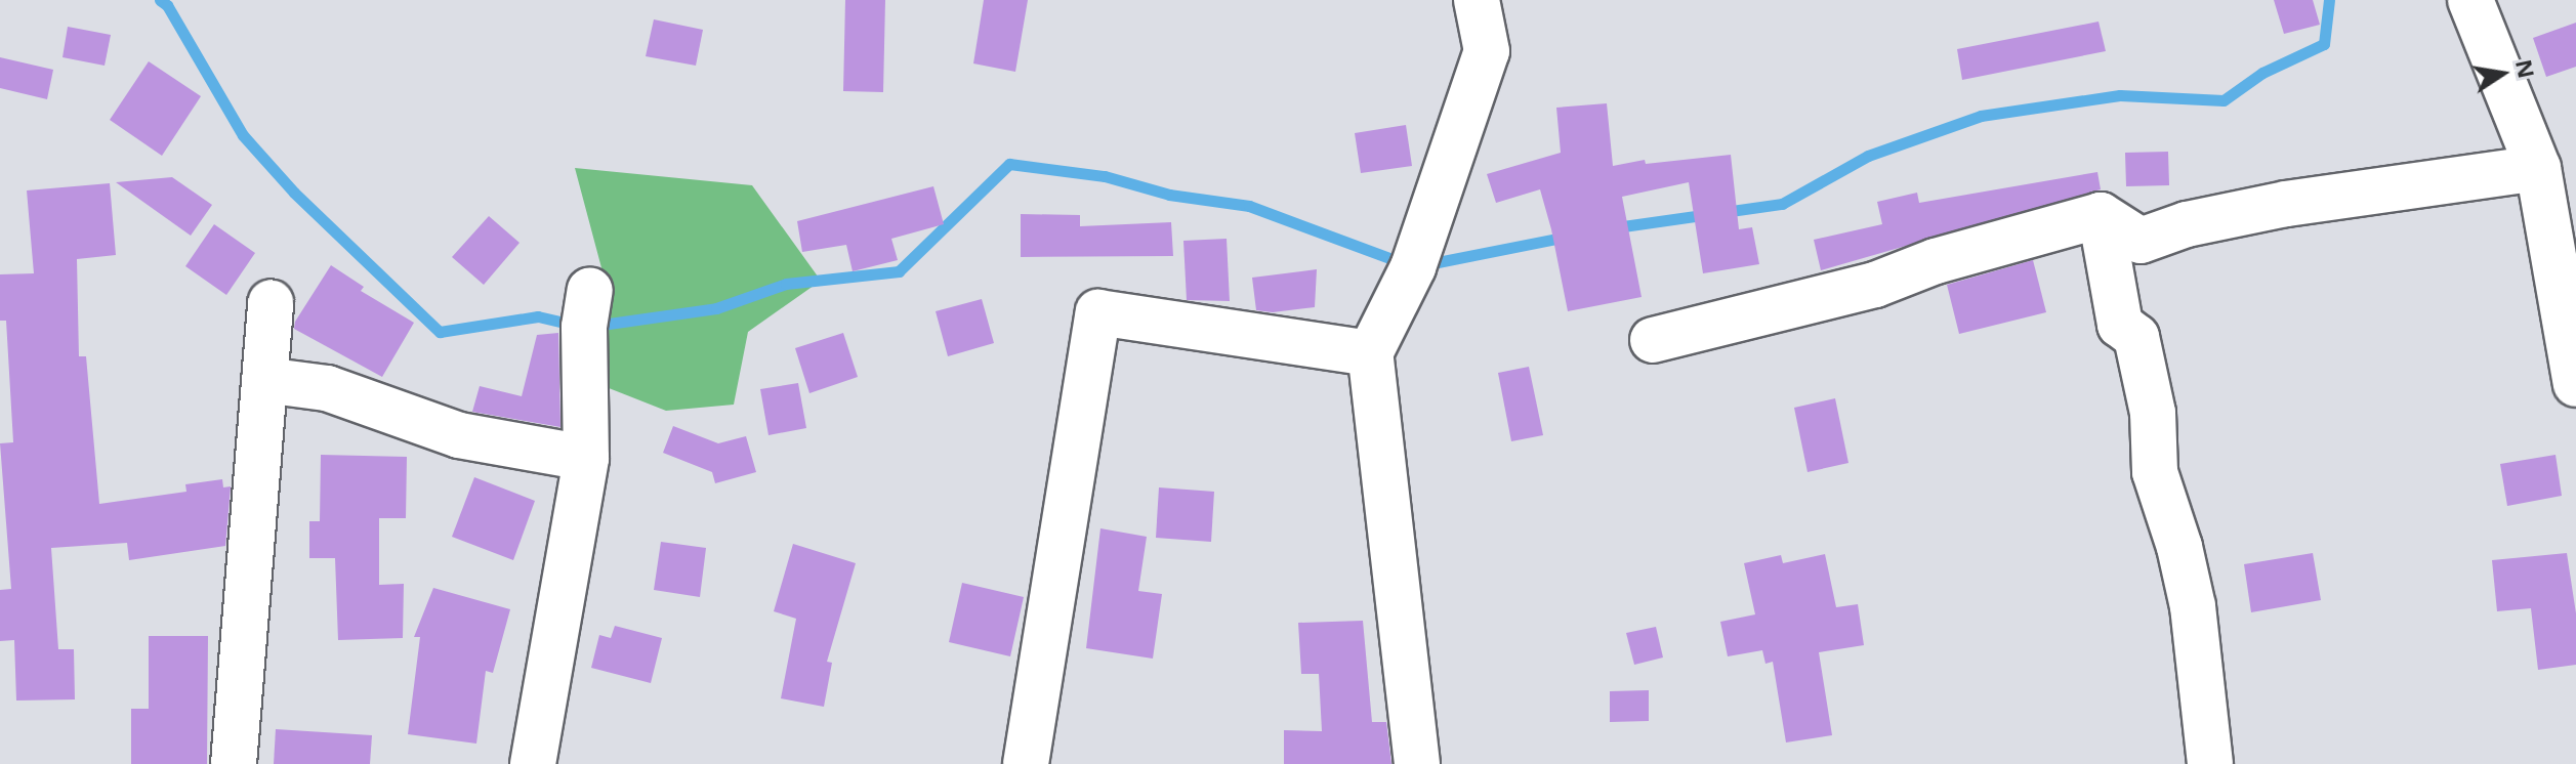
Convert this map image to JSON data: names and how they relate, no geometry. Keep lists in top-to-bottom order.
{
  "north": "right"
}
